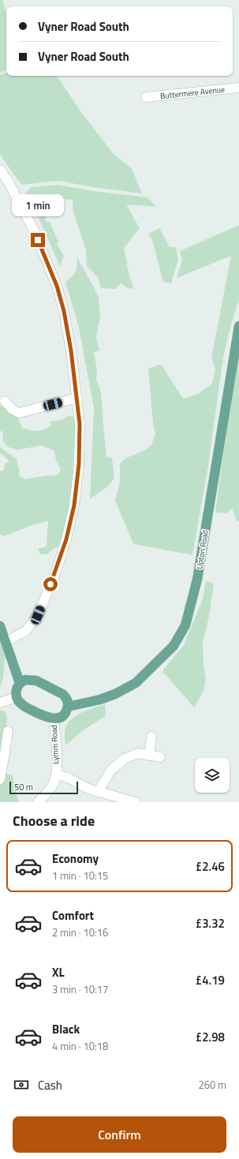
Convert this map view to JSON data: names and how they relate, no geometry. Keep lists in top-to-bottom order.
{
  "streets": {
    "main road": ["Upton Road"],
    "street": ["Buttermere Avenue", "Lymm Road"]
  },
  "scale_bar": "50 m",
  "page": {
    "banner": ["Vyner Road South", "Vyner Road South"],
    "bubble": "1 min",
    "scale": "50 m",
    "heading": "Choose a ride",
    "list": [
      {
        "name": "Economy",
        "note": "1 min · 10:15",
        "value": "£2.46"
      },
      {
        "name": "Comfort",
        "note": "2 min · 10:16",
        "value": "£3.32"
      },
      {
        "name": "XL",
        "note": "3 min · 10:17",
        "value": "£4.19"
      },
      {
        "name": "Black",
        "note": "4 min · 10:18",
        "value": "£2.98"
      }
    ],
    "pay": ["Cash", "260 m"],
    "buttons": "Confirm"
  }
}
